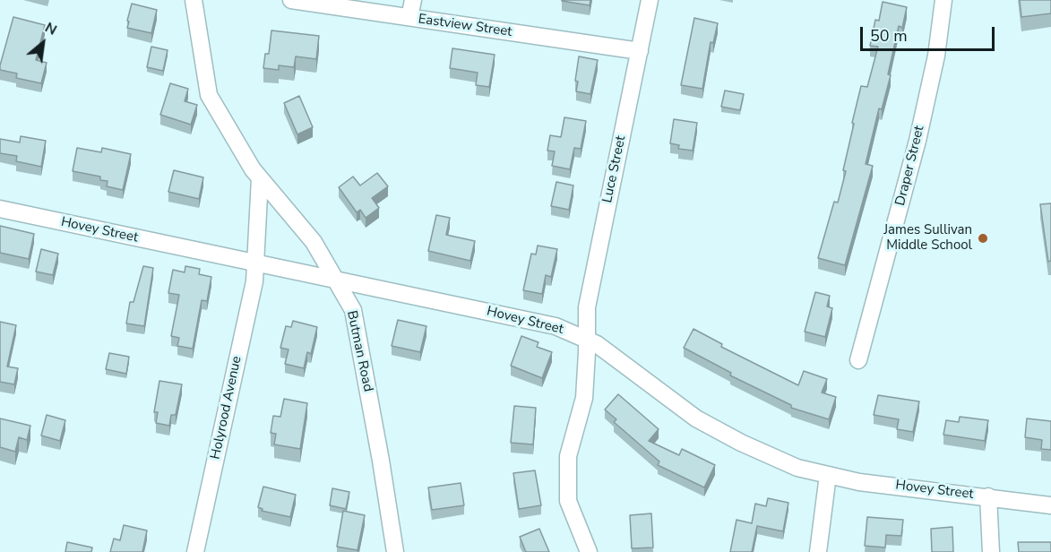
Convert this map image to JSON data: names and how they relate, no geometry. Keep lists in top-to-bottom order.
{
  "streets": {
    "street": [
      "Eastview Street",
      "Draper Street",
      "Luce Street",
      "Hovey Street",
      "Butman Road",
      "Holyrood Avenue"
    ]
  },
  "crossings": [
    ["Eastview Street", "Luce Street"],
    ["Luce Street", "Hovey Street"],
    ["Hovey Street", "Butman Road"],
    ["Hovey Street", "Holyrood Avenue"]
  ],
  "places": ["James Sullivan Middle School"],
  "scale_bar": "50 m",
  "north": "top right"
}
